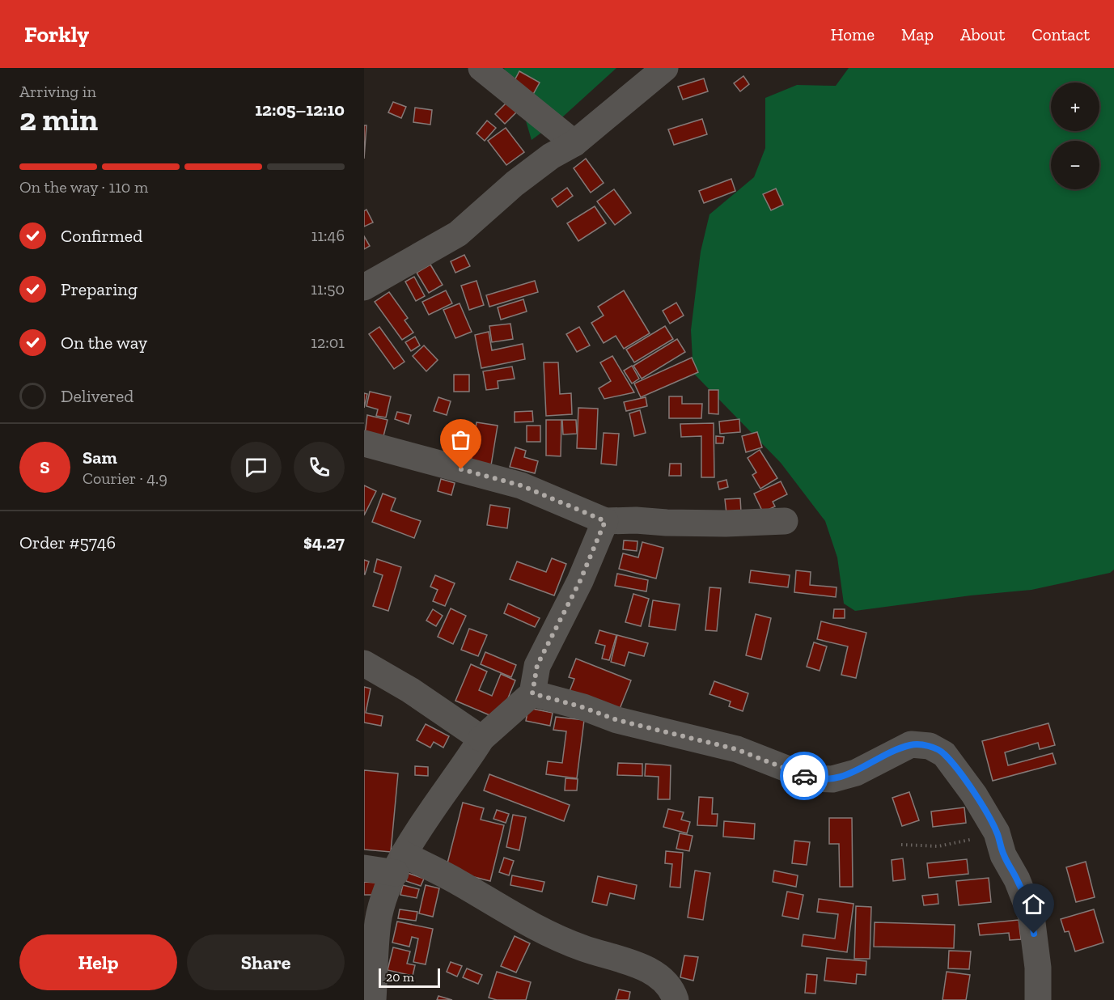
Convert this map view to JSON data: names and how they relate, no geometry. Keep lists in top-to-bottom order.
{
  "scale_bar": "20 m",
  "page": {
    "header": "Forkly",
    "nav": [
      "Home",
      "Map",
      "About",
      "Contact"
    ],
    "heading": ["2 min", "Arriving in", "12:05–12:10"],
    "panel": [
      "Sam",
      "Courier · 4.9",
      "Order #5746",
      "$4.27"
    ],
    "map_buttons": ["+", "−"],
    "bar": "On the way · 110 m",
    "list": [
      ["Confirmed", "11:46"],
      ["Preparing", "11:50"],
      ["On the way", "12:01"],
      "Delivered"
    ],
    "round": "S",
    "buttons": ["Help", "Share"],
    "scale": "20 m"
  }
}
